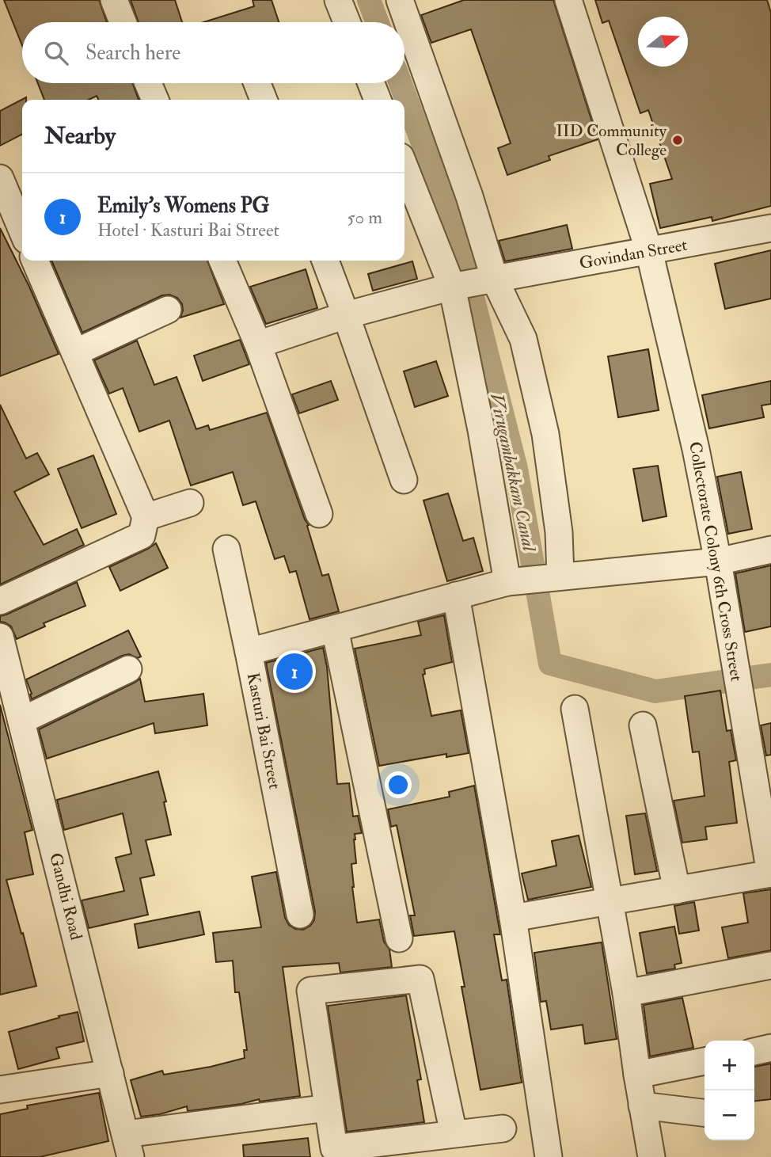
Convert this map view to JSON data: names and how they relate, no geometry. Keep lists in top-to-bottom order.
{
  "streets": {
    "street": [
      "Govindan Street",
      "Collectorate Colony 6th Cross Street",
      "Kasturi Bai Street",
      "Gandhi Road"
    ]
  },
  "crossings": [
    ["Govindan Street", "Collectorate Colony 6th Cross Street"]
  ],
  "water": ["Virugambakkam Canal"],
  "places": ["IID Community College"],
  "north": "right",
  "page": {
    "search": "Search here",
    "heading": "Nearby",
    "list": [
      {
        "mark": "1",
        "name": "Emily's Womens PG",
        "note": "Hotel · Kasturi Bai Street",
        "value": "50 m"
      }
    ],
    "pins": "1",
    "map_buttons": ["+", "−"]
  }
}
